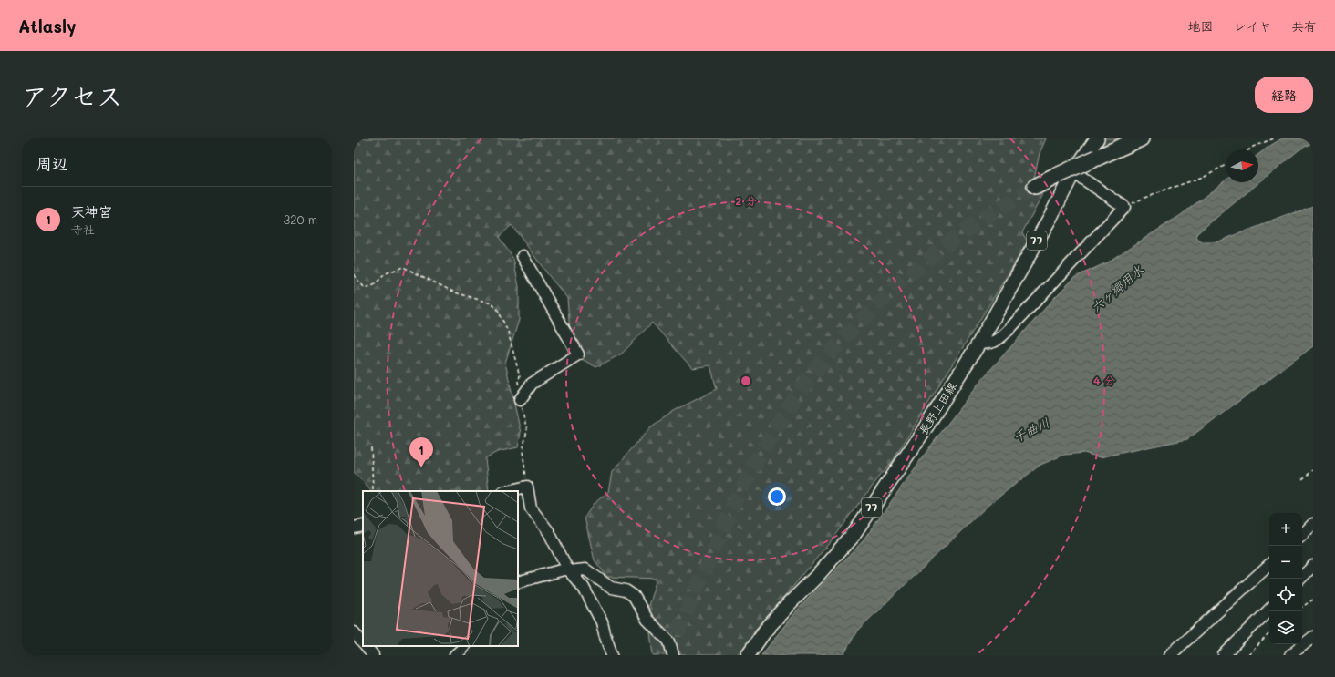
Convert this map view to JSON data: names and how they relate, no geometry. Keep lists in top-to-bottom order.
{
  "streets": {
    "main road": ["77", "長野上田線"]
  },
  "water": ["六ヶ郷用水", "千曲川"],
  "north": "right",
  "page": {
    "header": "Atlasly",
    "nav": ["地図", "レイヤ", "共有"],
    "title": "アクセス",
    "buttons": "経路",
    "heading": "周辺",
    "list": [
      {
        "mark": "1",
        "name": "天神宮",
        "note": "寺社",
        "value": "320 m"
      }
    ],
    "pins": "1",
    "map_buttons": ["+", "−"]
  },
  "rings": ["2 分", "4 分"]
}
